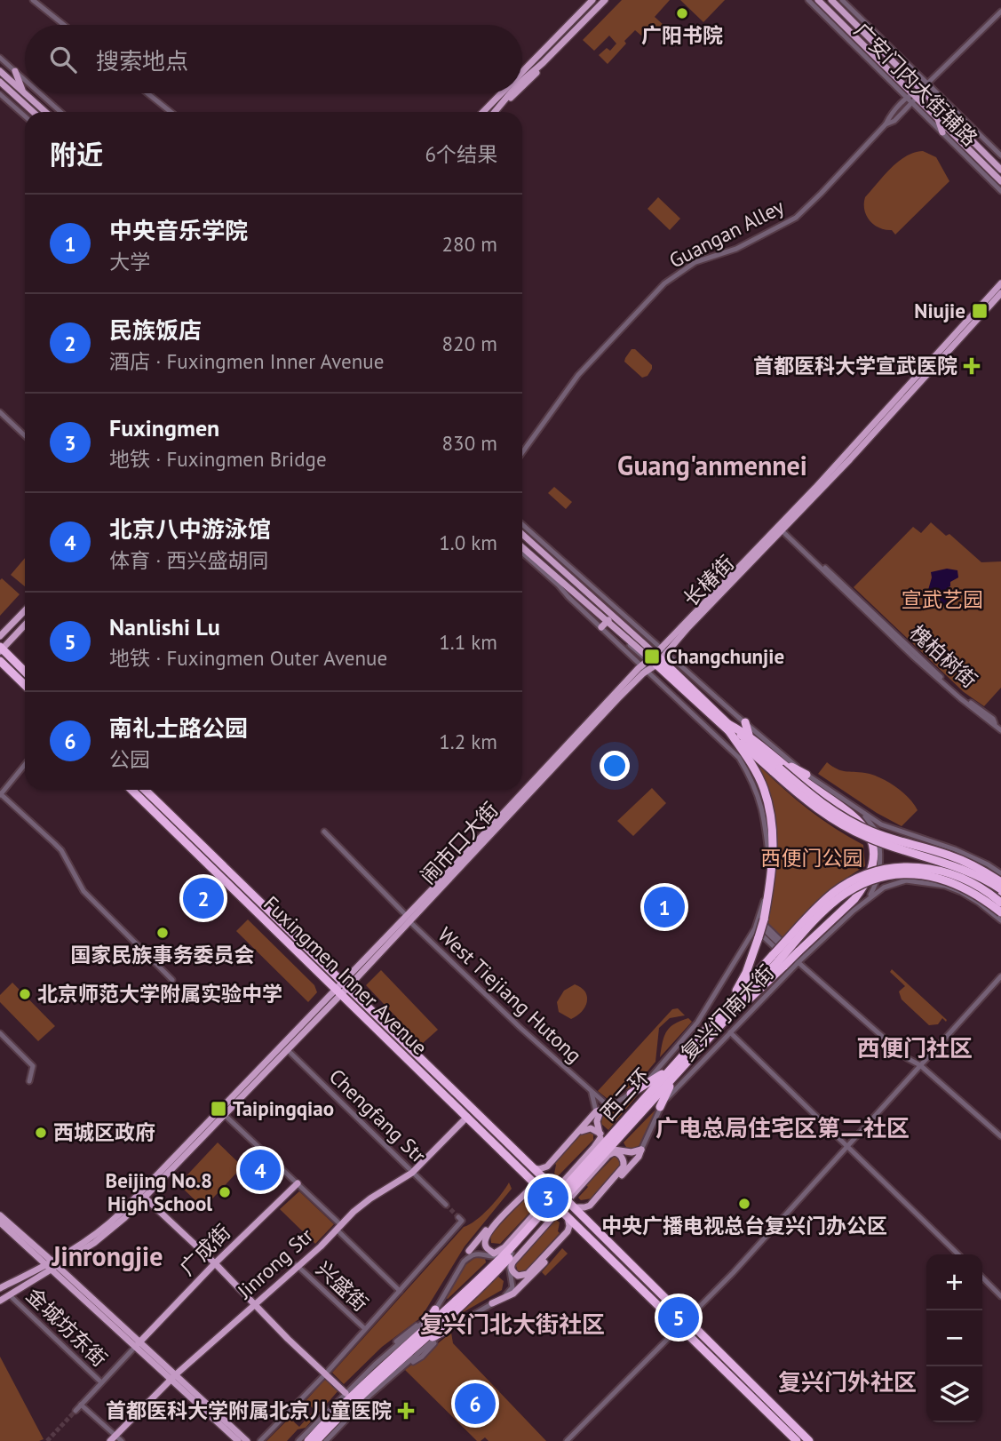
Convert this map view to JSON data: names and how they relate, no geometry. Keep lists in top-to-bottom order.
{
  "streets": {
    "highway": ["Fuxingmen Inner Avenue", "西二环"],
    "main road": [
      "长椿街",
      "闹市口大街",
      "广成街",
      "Jinrong Str"
    ],
    "street": [
      "广安门内大街辅路",
      "Guangan Alley",
      "West Tiejiang Hutong",
      "复兴门南大街",
      "Chengfang Str",
      "兴盛街",
      "金城坊东街"
    ]
  },
  "crossings": [
    ["长椿街", "闹市口大街"],
    ["闹市口大街", "Fuxingmen Inner Avenue"],
    ["闹市口大街", "West Tiejiang Hutong"],
    ["Fuxingmen Inner Avenue", "Jinrong Str"],
    ["West Tiejiang Hutong", "复兴门南大街"],
    ["Chengfang Str", "Jinrong Str"],
    ["Jinrong Str", "兴盛街"]
  ],
  "districts": [
    "Guang'anmennei",
    "西便门社区",
    "广电总局住宅区第二社区",
    "Jinrongjie",
    "复兴门北大街社区",
    "复兴门外社区"
  ],
  "parks": ["宣武艺园", "西便门公园"],
  "places": {
    "other": [
      "广阳书院",
      "国家民族事务委员会",
      "北京师范大学附属实验中学",
      "西城区政府",
      "Beijing No.8 High School",
      "中央广播电视总台复兴门办公区"
    ],
    "transit": ["Niujie", "Changchunjie", "Taipingqiao"],
    "health": ["首都医科大学宣武医院", "首都医科大学附属北京儿童医院"]
  },
  "page": {
    "search": "搜索地点",
    "heading": ["附近", "6个结果"],
    "list": [
      {
        "mark": "1",
        "name": "中央音乐学院",
        "note": "大学",
        "value": "280 m"
      },
      {
        "mark": "2",
        "name": "民族饭店",
        "note": "酒店 · Fuxingmen Inner Avenue",
        "value": "820 m"
      },
      {
        "mark": "3",
        "name": "Fuxingmen",
        "note": "地铁 · Fuxingmen Bridge",
        "value": "830 m"
      },
      {
        "mark": "4",
        "name": "北京八中游泳馆",
        "note": "体育 · 西兴盛胡同",
        "value": "1.0 km"
      },
      {
        "mark": "5",
        "name": "Nanlishi Lu",
        "note": "地铁 · Fuxingmen Outer Avenue",
        "value": "1.1 km"
      },
      {
        "mark": "6",
        "name": "南礼士路公园",
        "note": "公园",
        "value": "1.2 km"
      }
    ],
    "pins": [
      "2",
      "1",
      "4",
      "3",
      "5",
      "6"
    ],
    "map_buttons": ["+", "−"]
  }
}
